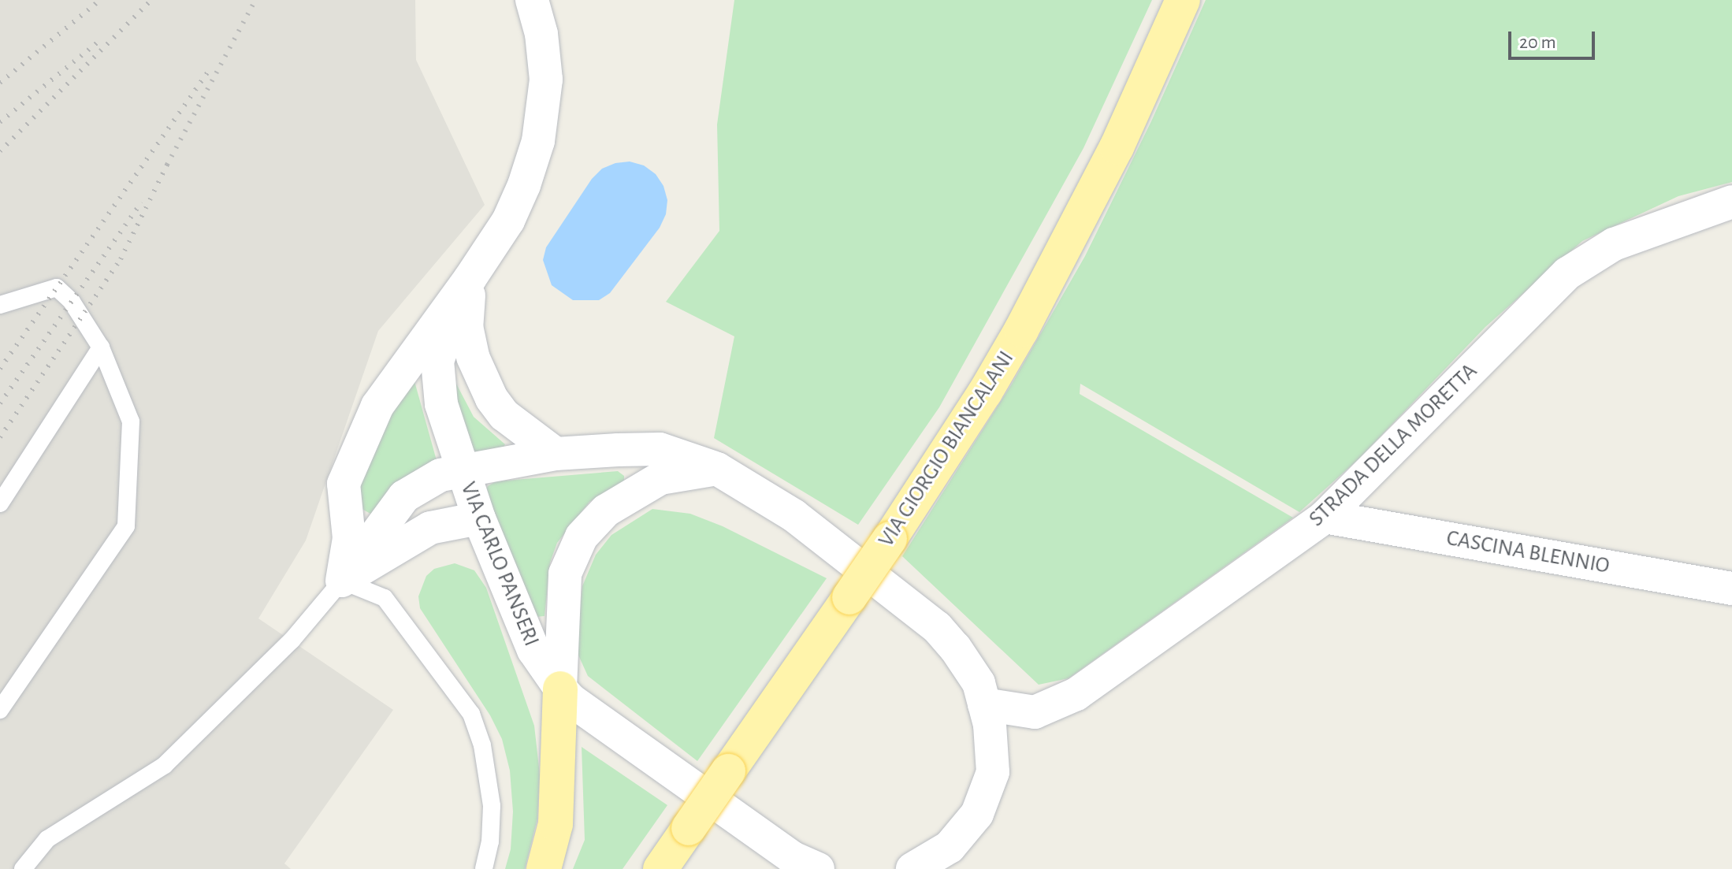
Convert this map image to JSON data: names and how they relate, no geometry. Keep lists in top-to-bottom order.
{
  "streets": {
    "main road": ["VIA GIORGIO BIANCALANI"],
    "street": ["STRADA DELLA MORETTA", "CASCINA BLENNIO", "VIA CARLO PANSERI"]
  },
  "crossings": [
    ["STRADA DELLA MORETTA", "CASCINA BLENNIO"],
    ["STRADA DELLA MORETTA", "VIA CARLO PANSERI"]
  ],
  "scale_bar": "20 m"
}
